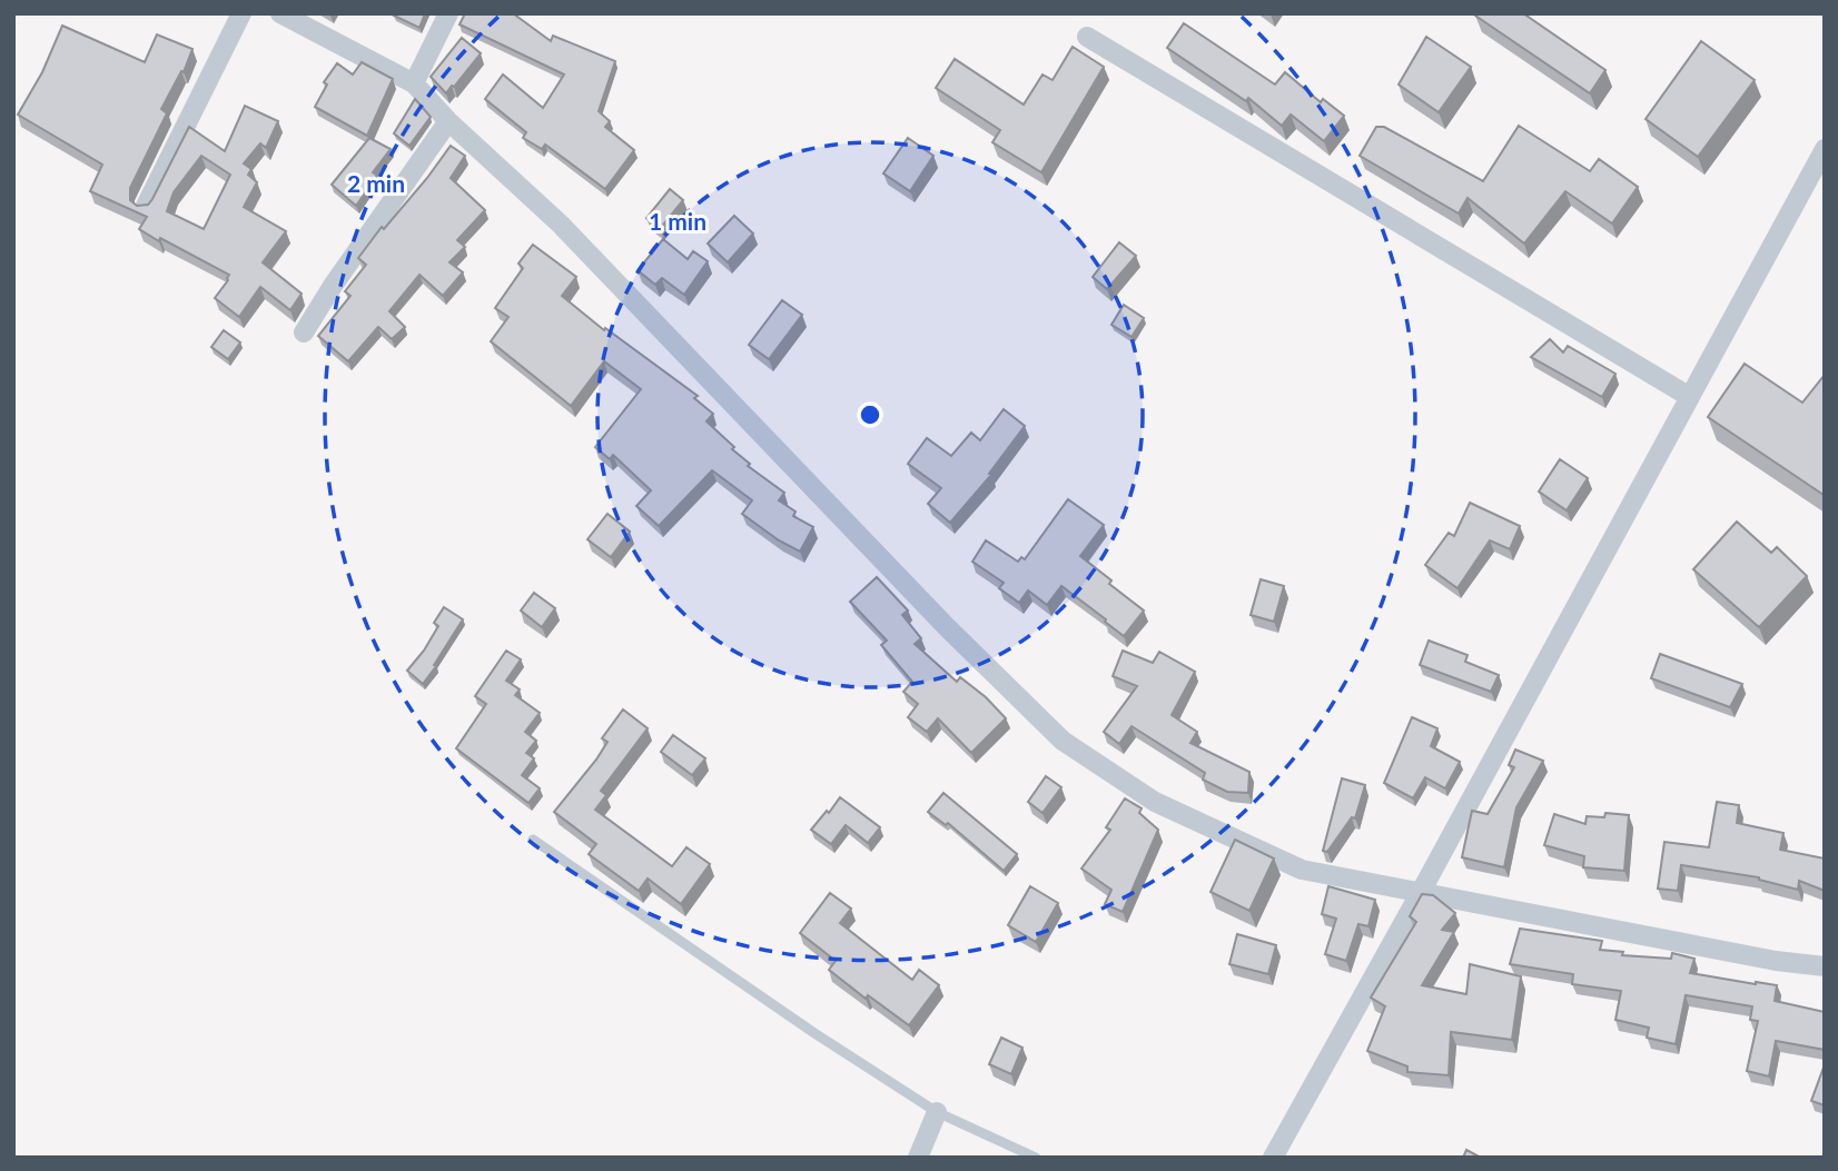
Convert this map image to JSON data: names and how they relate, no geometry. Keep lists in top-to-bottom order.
{
  "rings": ["2 min", "1 min"]
}
